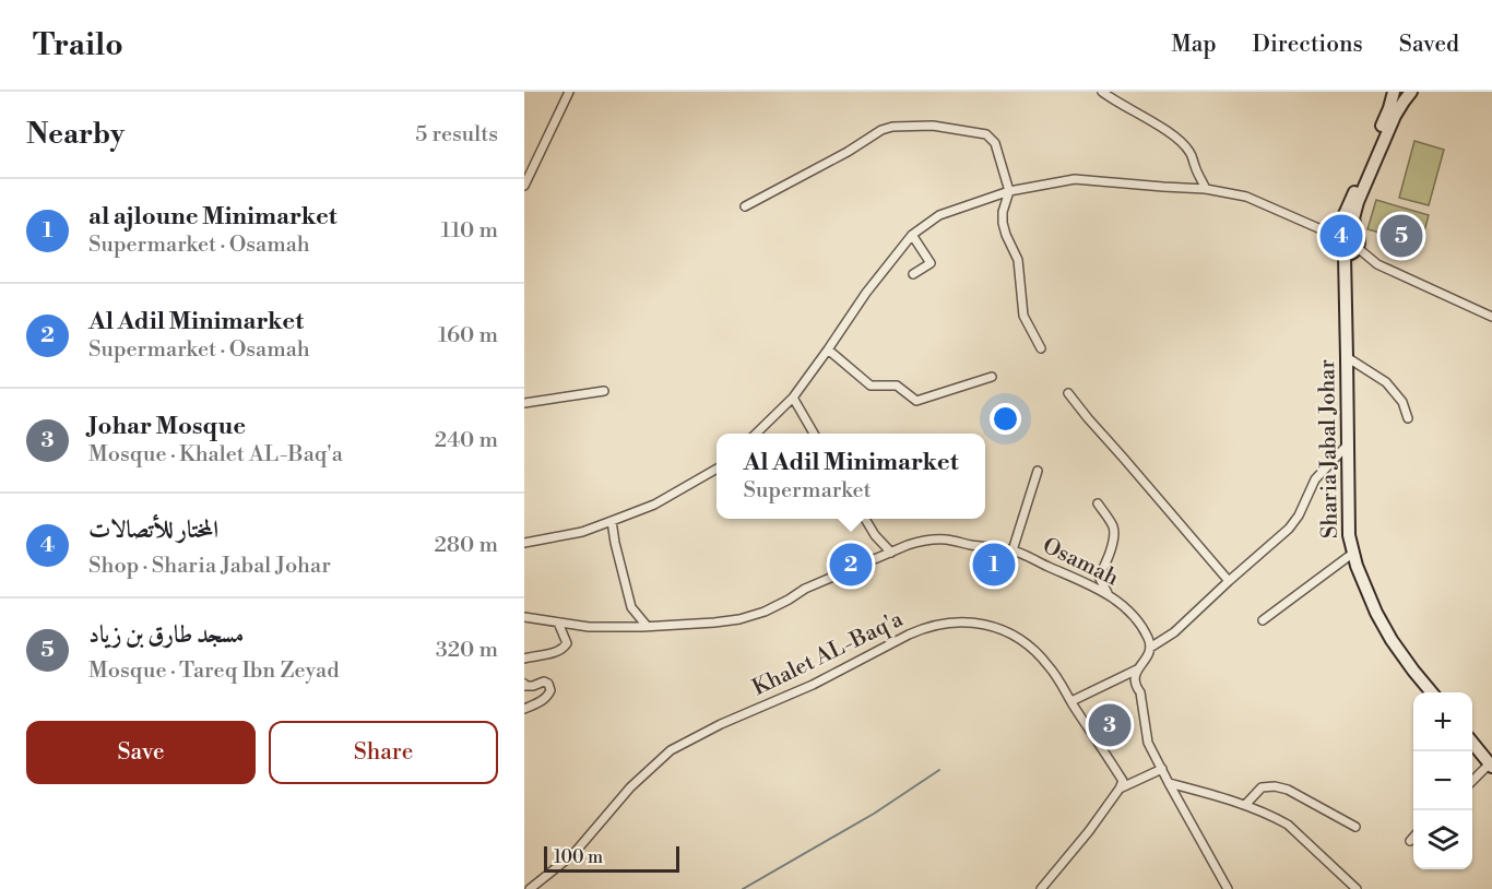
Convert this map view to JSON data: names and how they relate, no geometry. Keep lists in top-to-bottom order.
{
  "streets": {
    "street": ["Sharia Jabal Johar", "Osamah", "Khalet AL-Baq'a"]
  },
  "scale_bar": "100 m",
  "page": {
    "header": "Trailo",
    "nav": ["Map", "Directions", "Saved"],
    "heading": ["Nearby", "5 results"],
    "list": [
      {
        "mark": "1",
        "name": "al ajloune Minimarket",
        "note": "Supermarket · Osamah",
        "value": "110 m"
      },
      {
        "mark": "2",
        "name": "Al Adil Minimarket",
        "note": "Supermarket · Osamah",
        "value": "160 m"
      },
      {
        "mark": "3",
        "name": "Johar Mosque",
        "note": "Mosque · Khalet AL-Baq'a",
        "value": "240 m"
      },
      {
        "mark": "4",
        "name": "المختار للأتصالات",
        "note": "Shop · Sharia Jabal Johar",
        "value": "280 m"
      },
      {
        "mark": "5",
        "name": "مسجد طارق بن زياد",
        "note": "Mosque · Tareq Ibn Zeyad",
        "value": "320 m"
      }
    ],
    "pins": [
      "4",
      "5",
      "1",
      "2",
      "3"
    ],
    "popup": ["Al Adil Minimarket", "Supermarket"],
    "map_buttons": ["+", "−"],
    "buttons": ["Save", "Share"],
    "scale": "100 m"
  }
}
